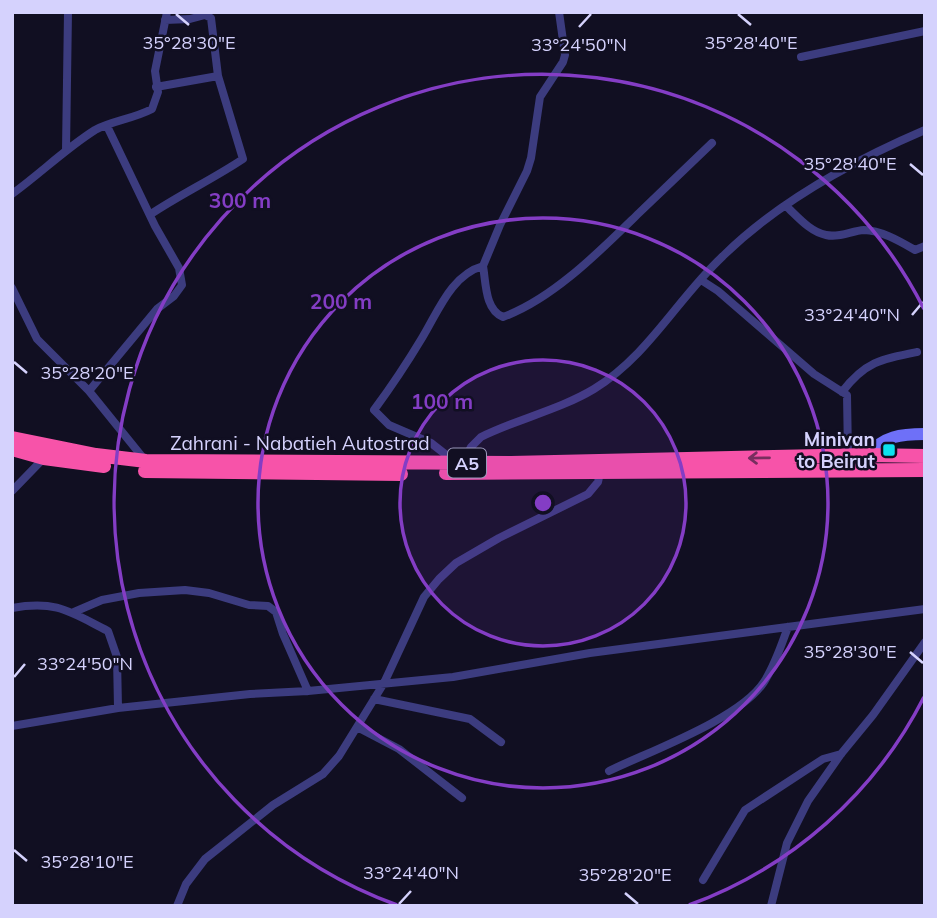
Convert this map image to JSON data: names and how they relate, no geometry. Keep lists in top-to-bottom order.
{
  "streets": {
    "highway": ["Zahrani - Nabatieh Autostrad", "A5"]
  },
  "places": {
    "transit": ["Minivan to Beirut"]
  },
  "coordinates": [
    "35°28'30\"E",
    "35°28'40\"E",
    "33°24'50\"N",
    "33°24'40\"N",
    "35°28'20\"E",
    "35°28'10\"E"
  ],
  "rings": ["300 m", "200 m", "100 m"]
}
